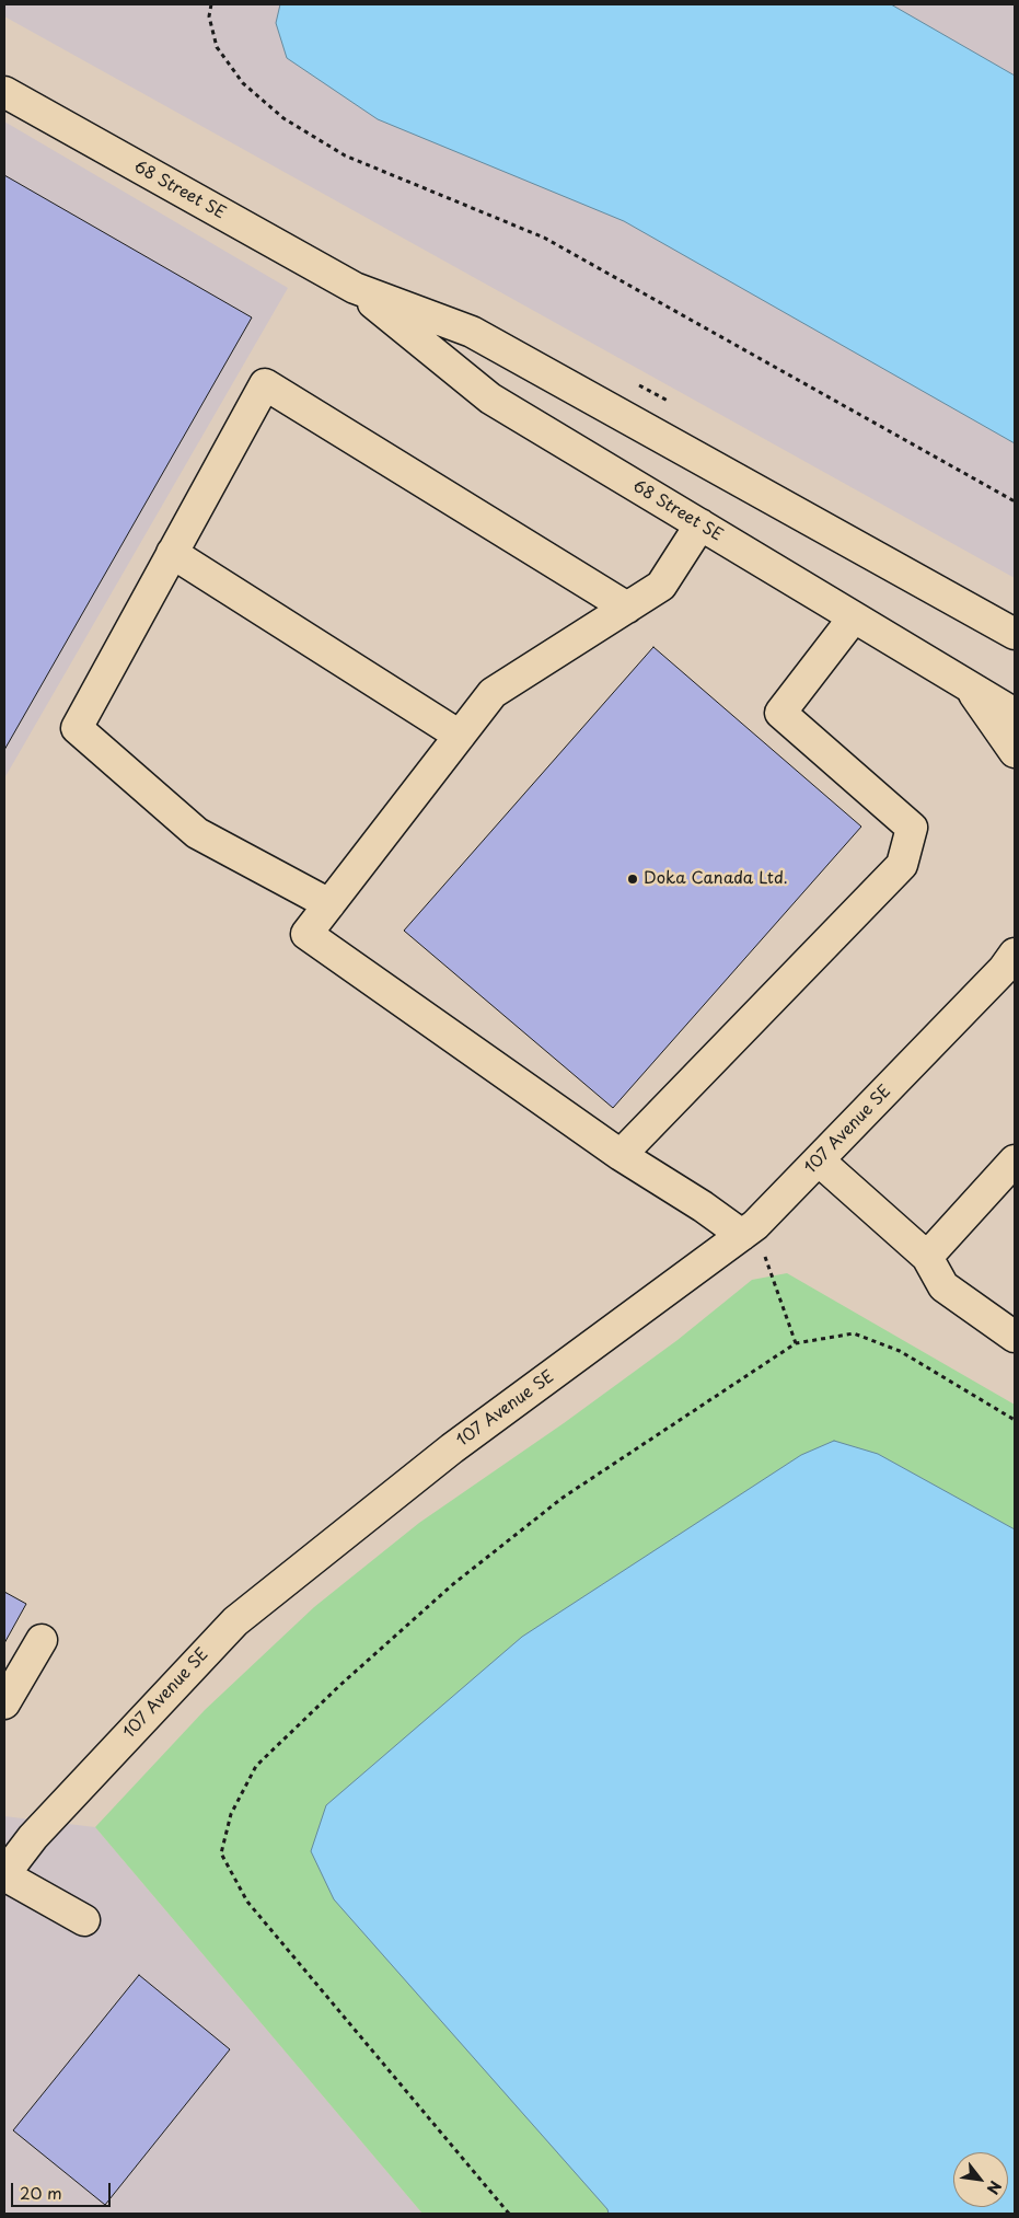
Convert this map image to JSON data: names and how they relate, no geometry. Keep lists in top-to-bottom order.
{
  "streets": {
    "street": ["68 Street SE", "107 Avenue SE"]
  },
  "places": ["Doka Canada Ltd."],
  "scale_bar": "20 m",
  "north": "bottom right"
}
